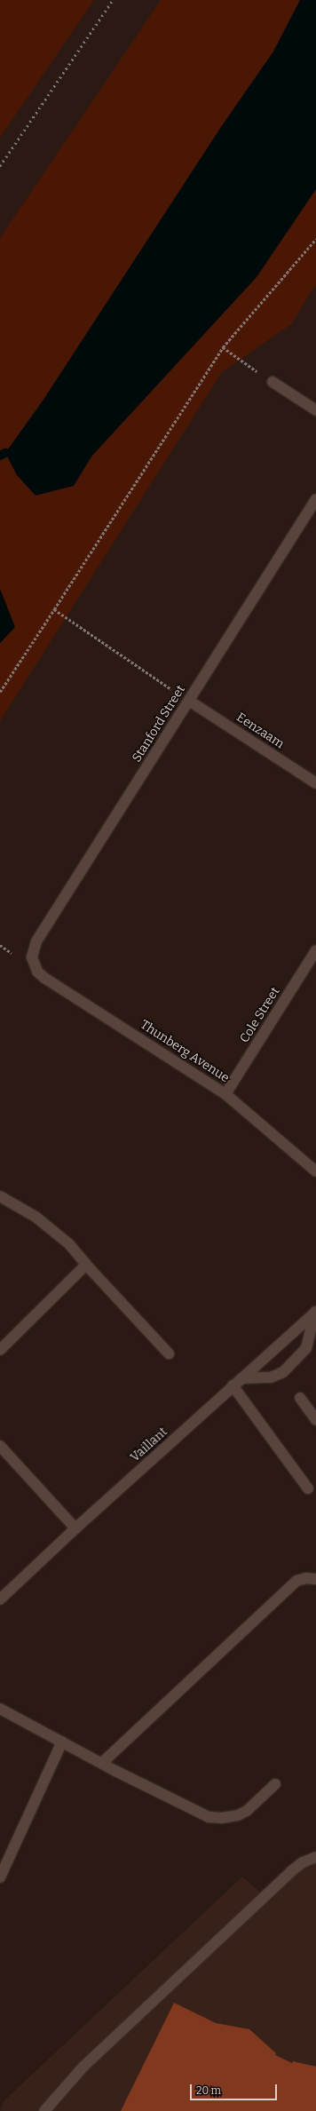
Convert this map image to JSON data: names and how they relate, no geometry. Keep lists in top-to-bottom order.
{
  "streets": {
    "street": [
      "Stanford Street",
      "Eenzaam",
      "Cole Street",
      "Thunberg Avenue",
      "Vaillant"
    ]
  },
  "crossings": [
    ["Stanford Street", "Eenzaam"],
    ["Stanford Street", "Thunberg Avenue"],
    ["Cole Street", "Thunberg Avenue"]
  ],
  "scale_bar": "20 m"
}
